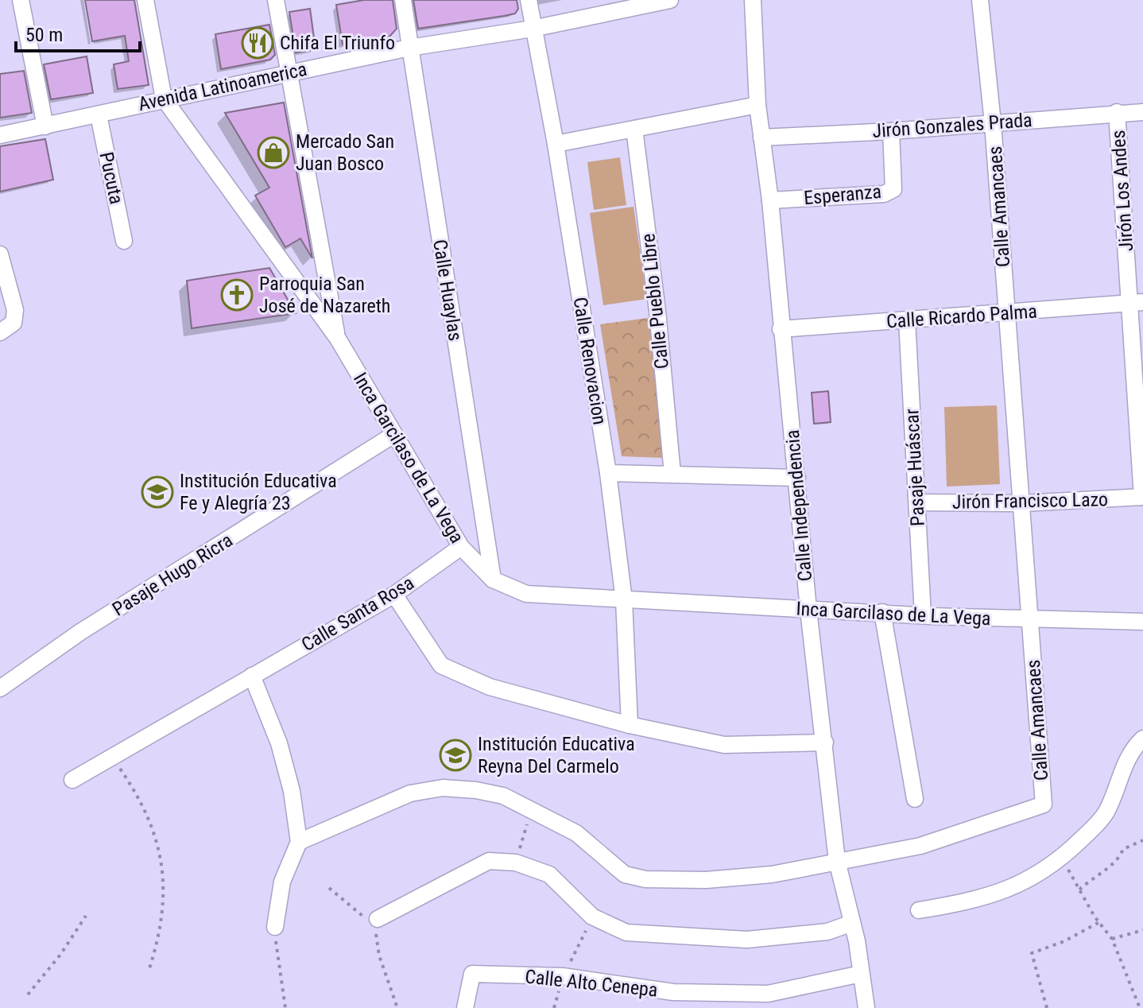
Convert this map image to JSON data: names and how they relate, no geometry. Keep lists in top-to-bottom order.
{
  "streets": {
    "street": [
      "Avenida Latinoamerica",
      "Jirón Gonzales Prada",
      "Pucuta",
      "Jirón Los Andes",
      "Esperanza",
      "Calle Amancaes",
      "Calle Huaylas",
      "Calle Pueblo Libre",
      "Calle Ricardo Palma",
      "Calle Renovacion",
      "Inca Garcilaso de La Vega",
      "Pasaje Huáscar",
      "Jirón Francisco Lazo",
      "Calle Independencia",
      "Pasaje Hugo Ricra",
      "Calle Santa Rosa",
      "Calle Alto Cenepa"
    ]
  },
  "crossings": [
    ["Avenida Latinoamerica", "Pucuta"],
    ["Avenida Latinoamerica", "Calle Huaylas"],
    ["Avenida Latinoamerica", "Calle Renovacion"],
    ["Avenida Latinoamerica", "Inca Garcilaso de La Vega"],
    ["Jirón Gonzales Prada", "Jirón Los Andes"],
    ["Jirón Gonzales Prada", "Esperanza"],
    ["Jirón Gonzales Prada", "Calle Amancaes"],
    ["Jirón Gonzales Prada", "Calle Independencia"],
    ["Jirón Los Andes", "Calle Ricardo Palma"],
    ["Jirón Los Andes", "Jirón Francisco Lazo"],
    ["Esperanza", "Calle Independencia"],
    ["Calle Amancaes", "Calle Ricardo Palma"],
    ["Calle Amancaes", "Inca Garcilaso de La Vega"],
    ["Calle Amancaes", "Jirón Francisco Lazo"],
    ["Calle Amancaes", "Calle Independencia"],
    ["Calle Huaylas", "Inca Garcilaso de La Vega"],
    ["Calle Ricardo Palma", "Pasaje Huáscar"],
    ["Calle Ricardo Palma", "Calle Independencia"],
    ["Calle Renovacion", "Inca Garcilaso de La Vega"],
    ["Inca Garcilaso de La Vega", "Pasaje Huáscar"],
    ["Inca Garcilaso de La Vega", "Calle Independencia"],
    ["Inca Garcilaso de La Vega", "Pasaje Hugo Ricra"],
    ["Inca Garcilaso de La Vega", "Calle Santa Rosa"],
    ["Pasaje Huáscar", "Jirón Francisco Lazo"],
    ["Calle Independencia", "Calle Alto Cenepa"]
  ],
  "places": {
    "restaurant": ["Chifa El Triunfo"],
    "shop": ["Mercado San Juan Bosco"],
    "church": ["Parroquia San José de Nazareth"],
    "school or university": ["Institución Educativa Fe y Alegría 23", "Institución Educativa Reyna Del Carmelo"]
  },
  "scale_bar": "50 m"
}
